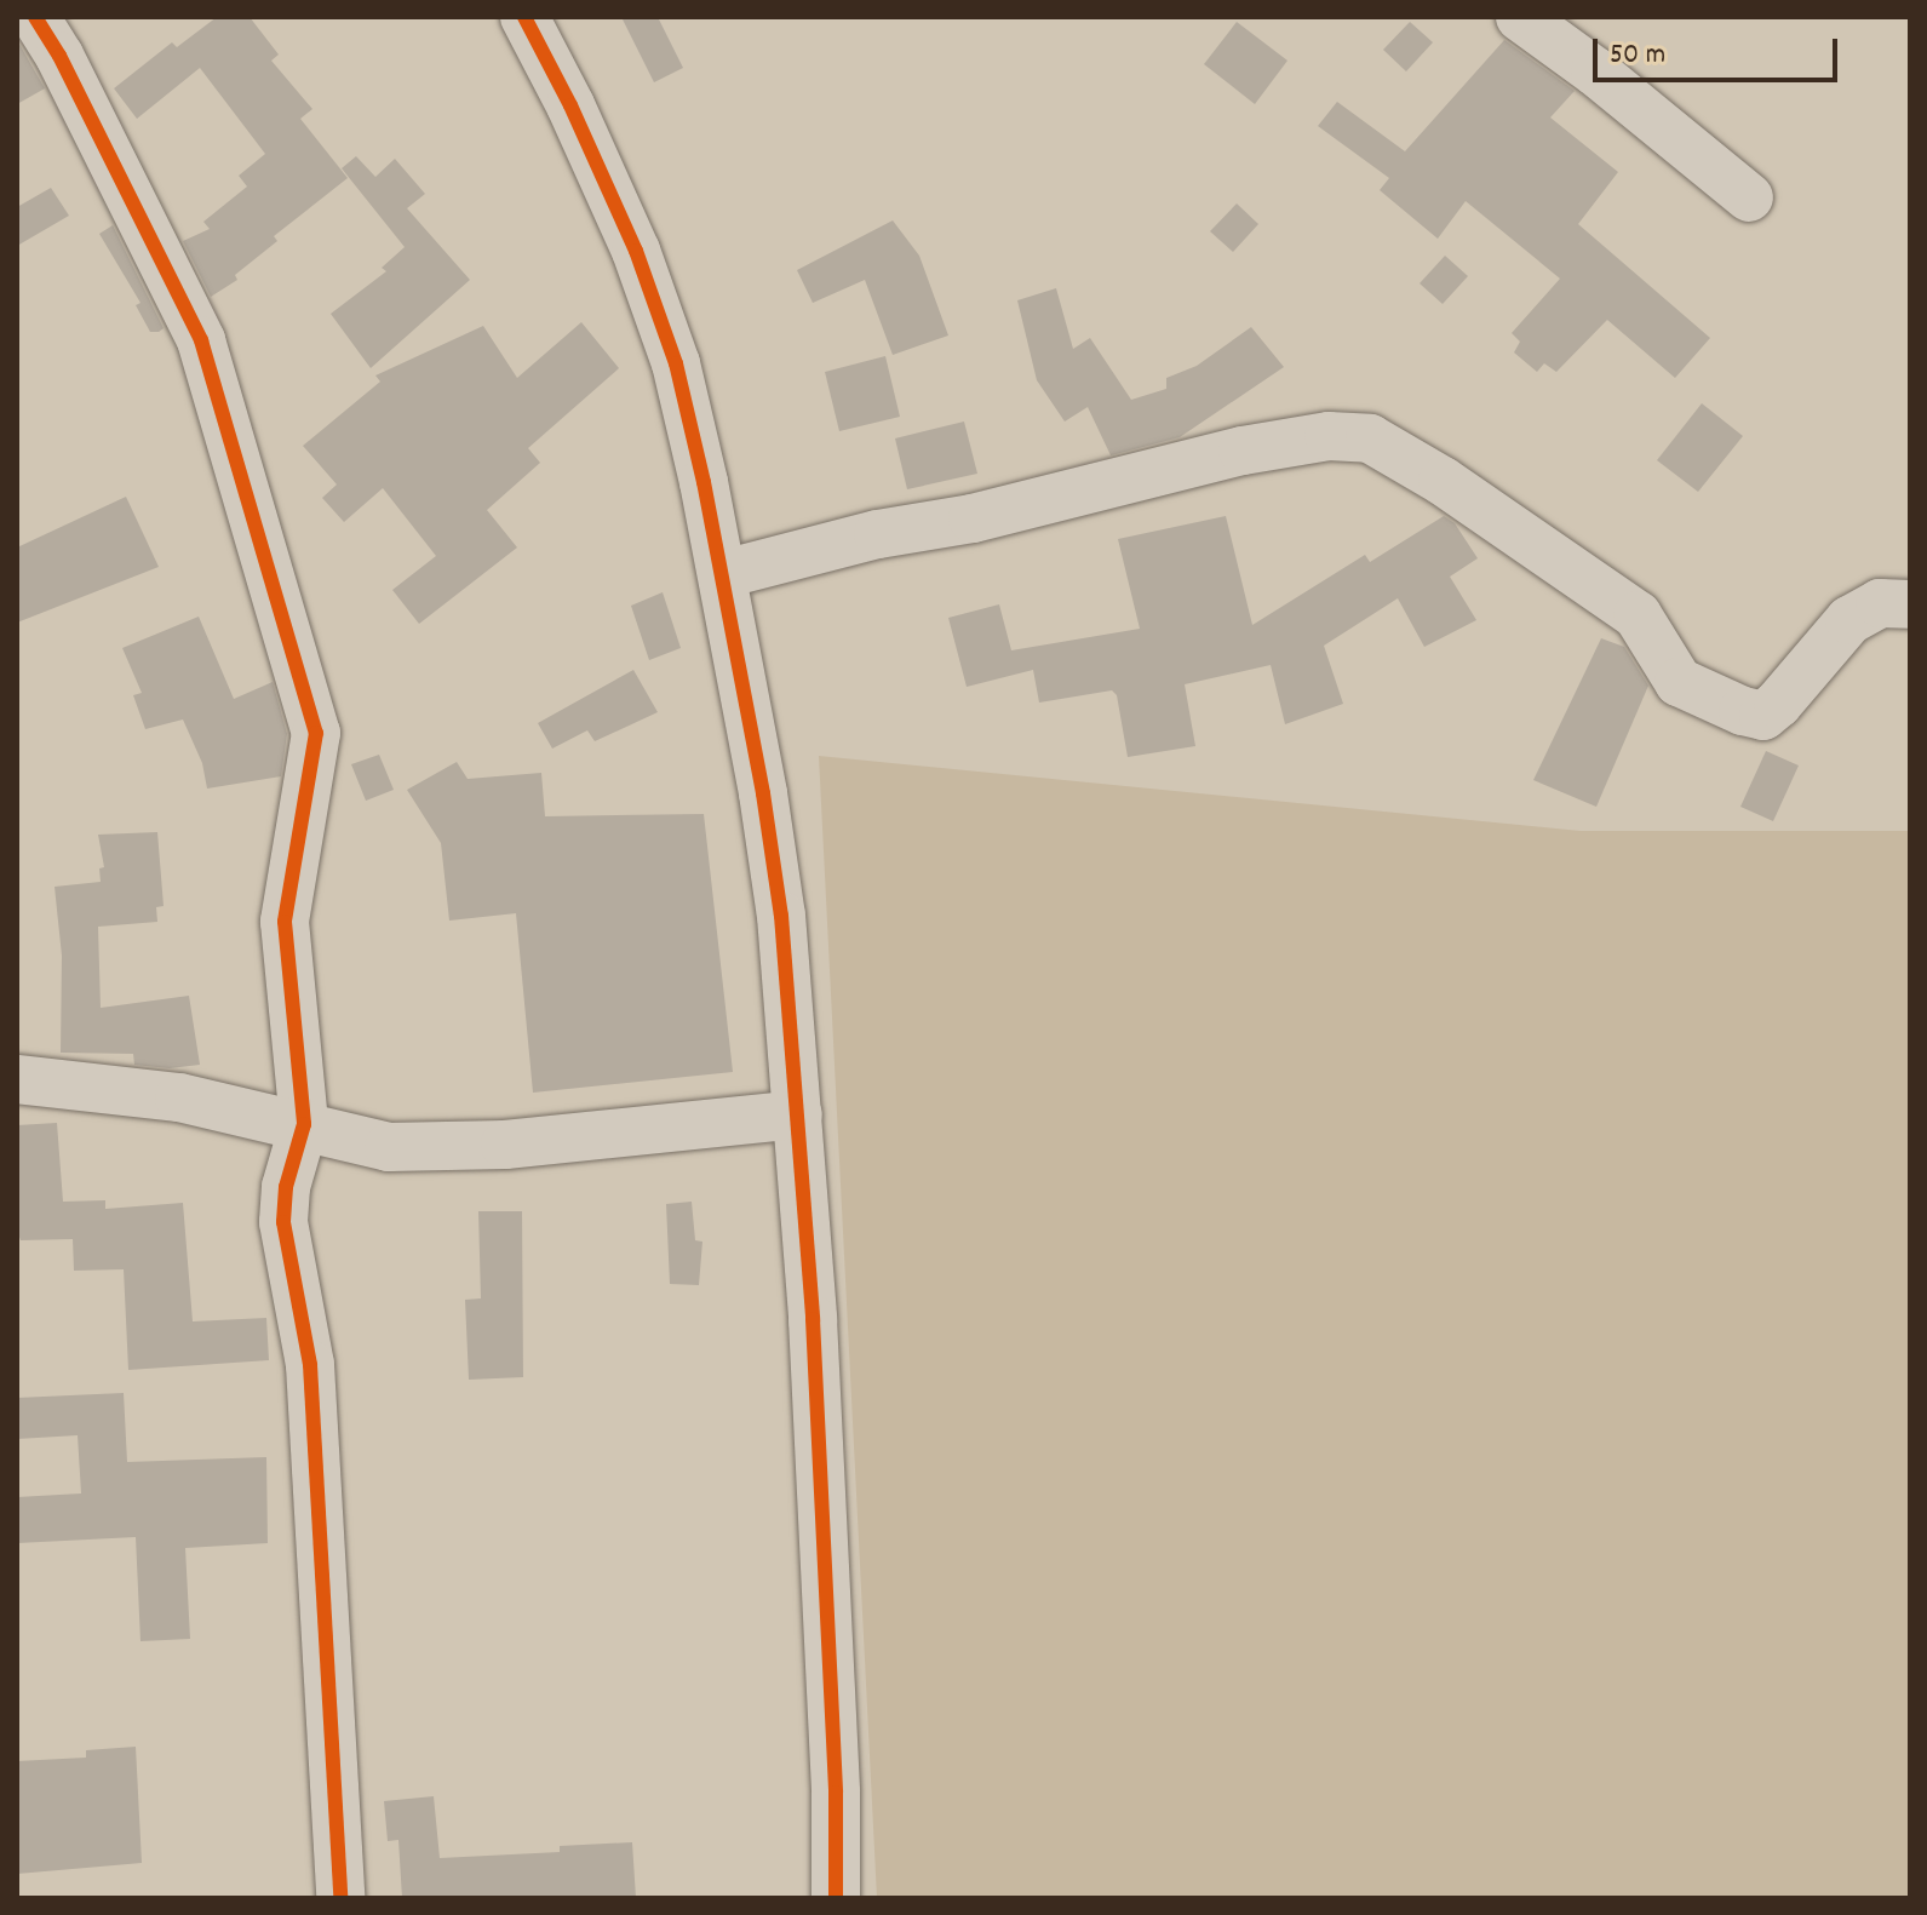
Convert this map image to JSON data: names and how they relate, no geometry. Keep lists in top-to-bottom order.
{
  "scale_bar": "50 m"
}
